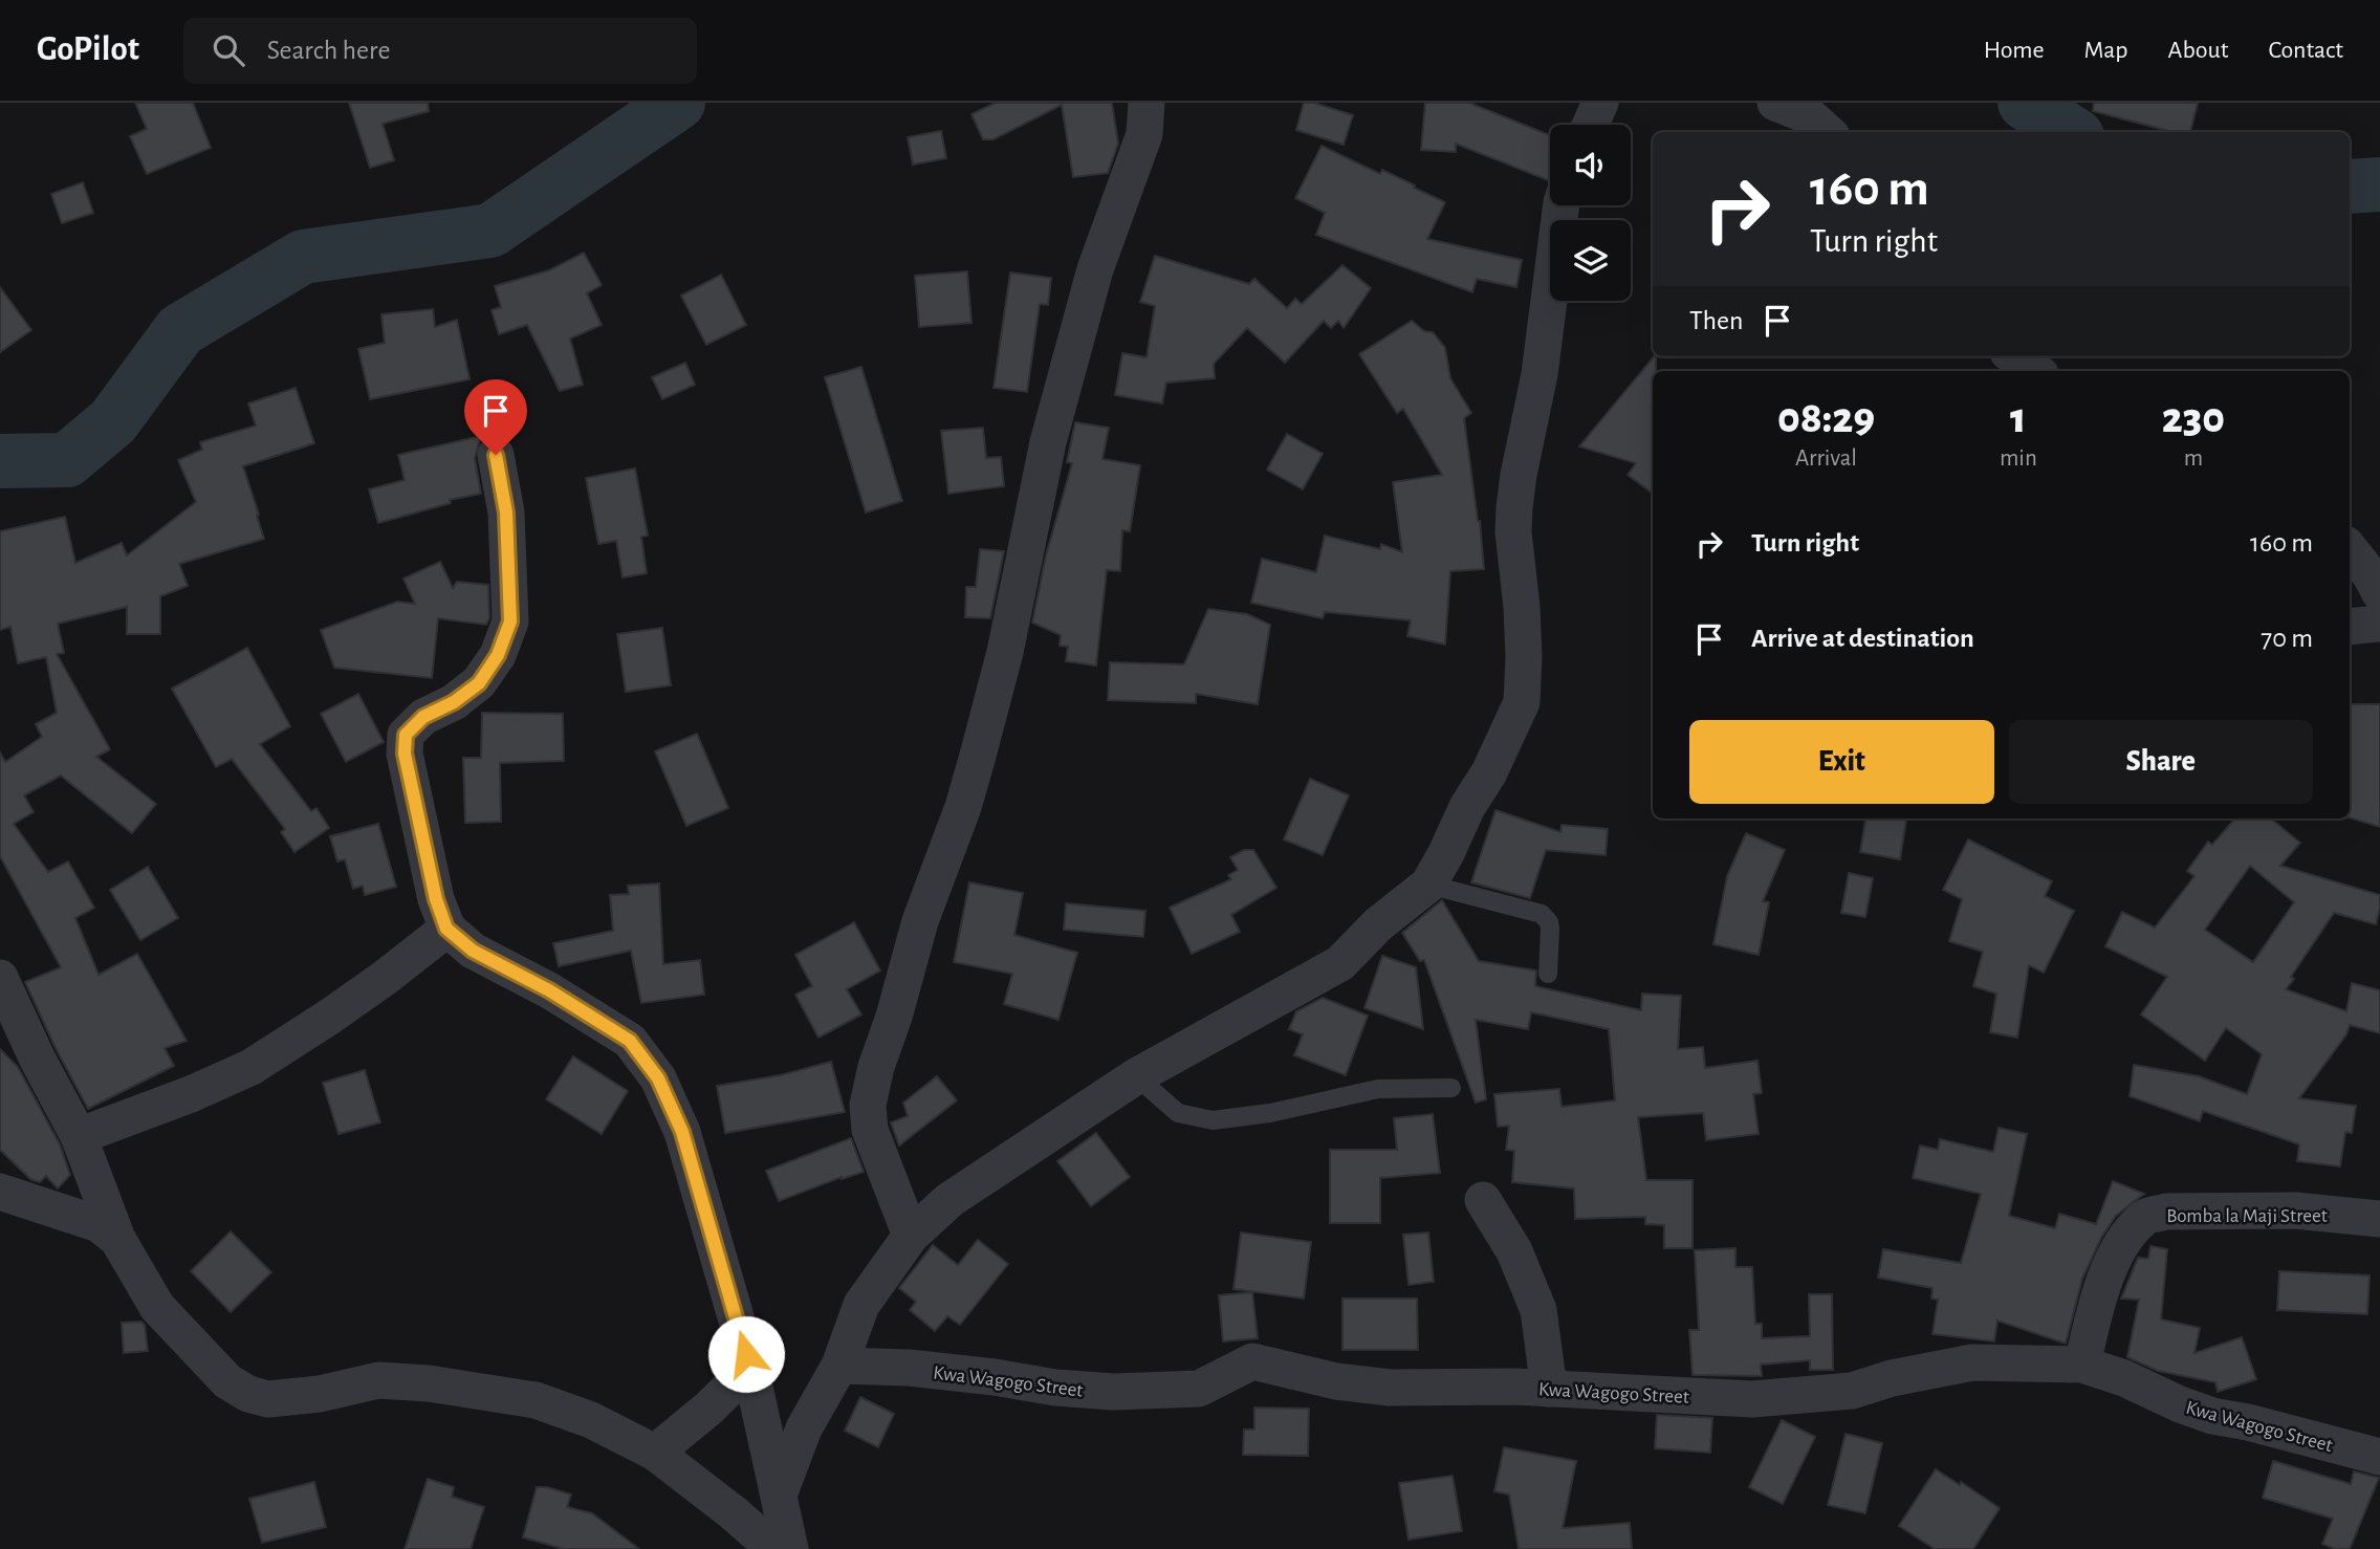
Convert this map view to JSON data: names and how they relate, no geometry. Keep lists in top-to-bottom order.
{
  "streets": {
    "street": ["Bomba la Maji Street", "Kwa Wagogo Street"]
  },
  "crossings": [
    ["Bomba la Maji Street", "Kwa Wagogo Street"]
  ],
  "page": {
    "header": "GoPilot",
    "search": "Search here",
    "nav": [
      "Home",
      "Map",
      "About",
      "Contact"
    ],
    "turn": ["160 m", "Turn right"],
    "then": "Then",
    "eta": [
      "08:29",
      "Arrival",
      "1",
      "min",
      "230",
      "m"
    ],
    "list": [
      {
        "name": "Turn right",
        "value": "160 m"
      },
      {
        "name": "Arrive at destination",
        "value": "70 m"
      }
    ],
    "buttons": ["Exit", "Share"]
  }
}
